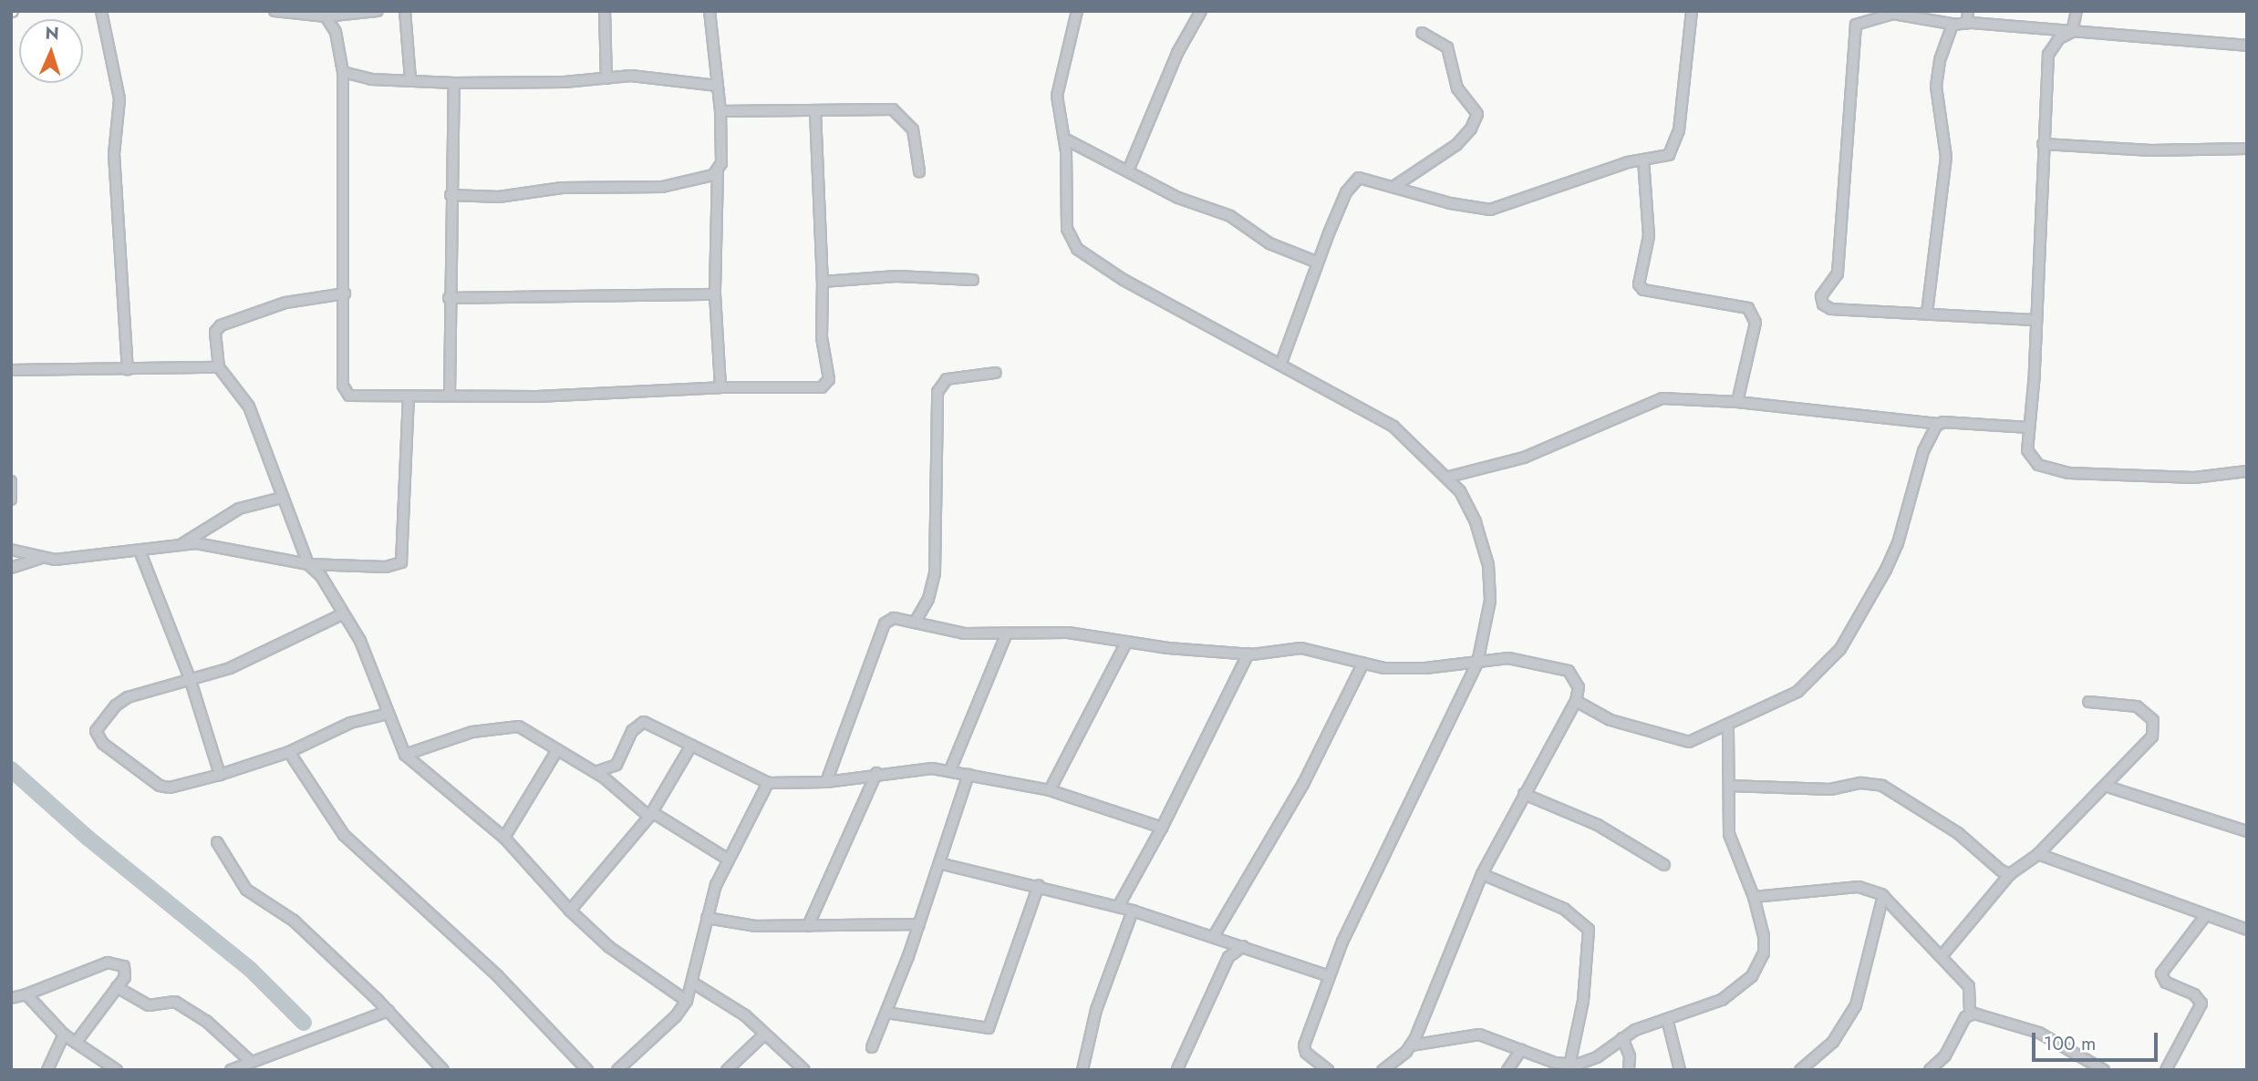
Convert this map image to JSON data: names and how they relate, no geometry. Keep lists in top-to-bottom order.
{
  "scale_bar": "100 m",
  "north": "top"
}
